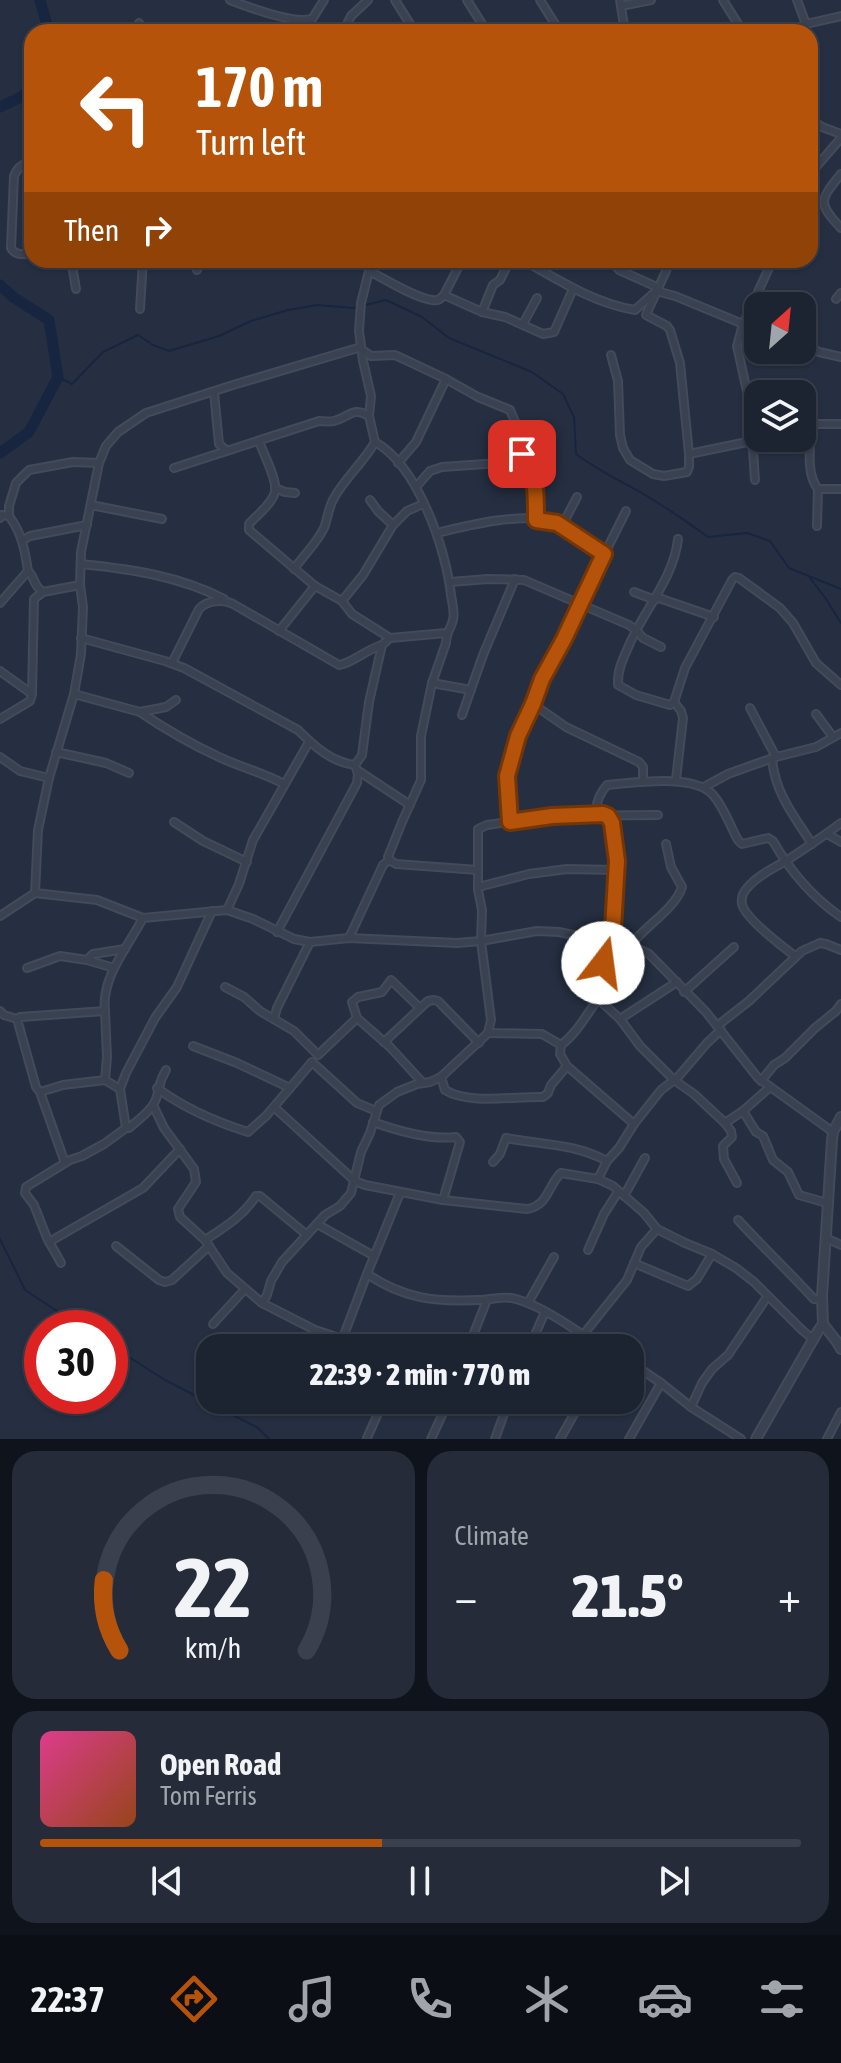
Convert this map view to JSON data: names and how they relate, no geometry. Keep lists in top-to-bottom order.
{
  "north": "top right",
  "page": {
    "turn": ["170 m", "Turn left"],
    "then": "Then",
    "limit": "30",
    "trip": "22:39 · 2 min · 770 m",
    "tile": "Climate",
    "heat": ["−", "21.5°", "+"],
    "song": ["Open Road", "Tom Ferris"],
    "tabs": "22:37",
    "gauge": ["22", "km/h"]
  }
}
